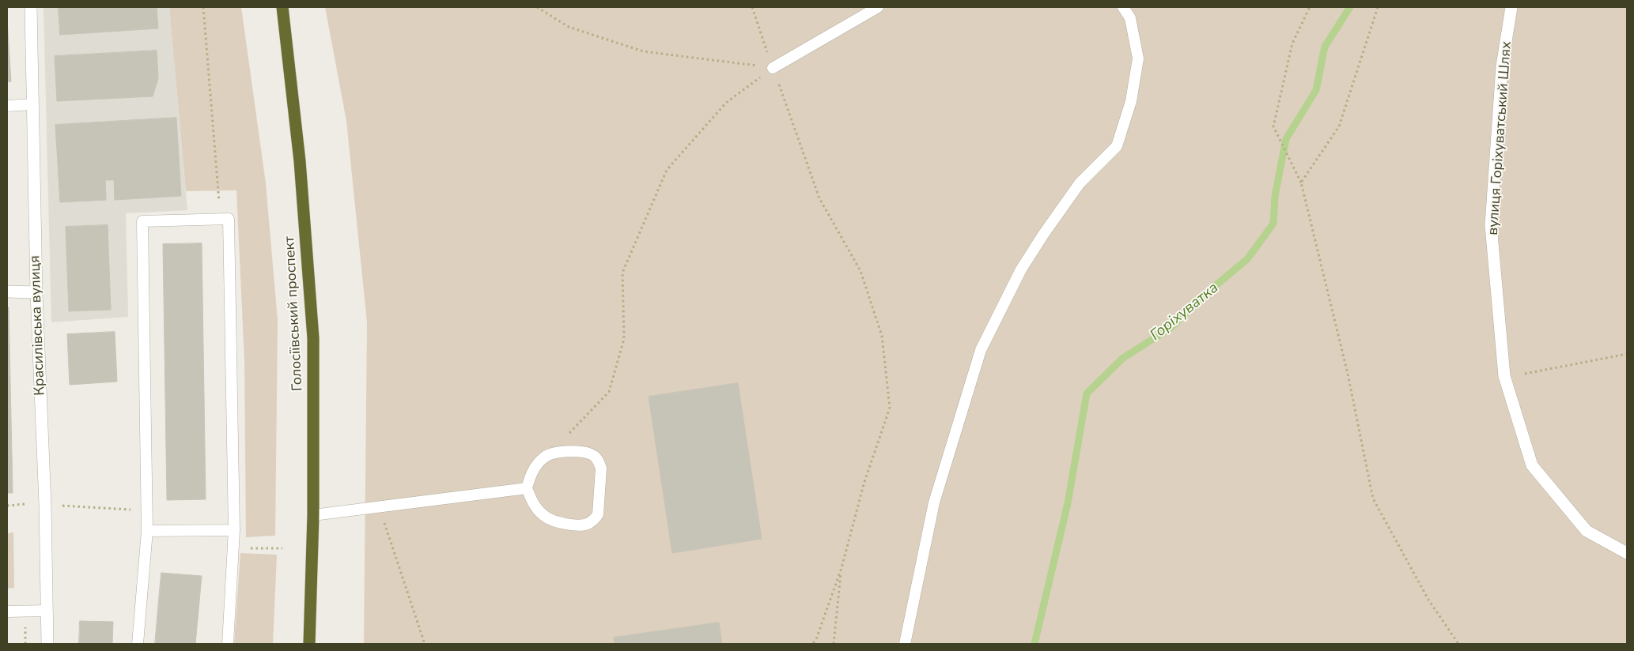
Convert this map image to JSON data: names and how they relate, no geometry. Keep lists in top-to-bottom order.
{
  "streets": {
    "highway": ["Голосіївський проспект"],
    "street": ["вулиця Горіхуватський Шлях", "Красилівська вулиця"]
  },
  "water": ["Горіхуватка"]
}
